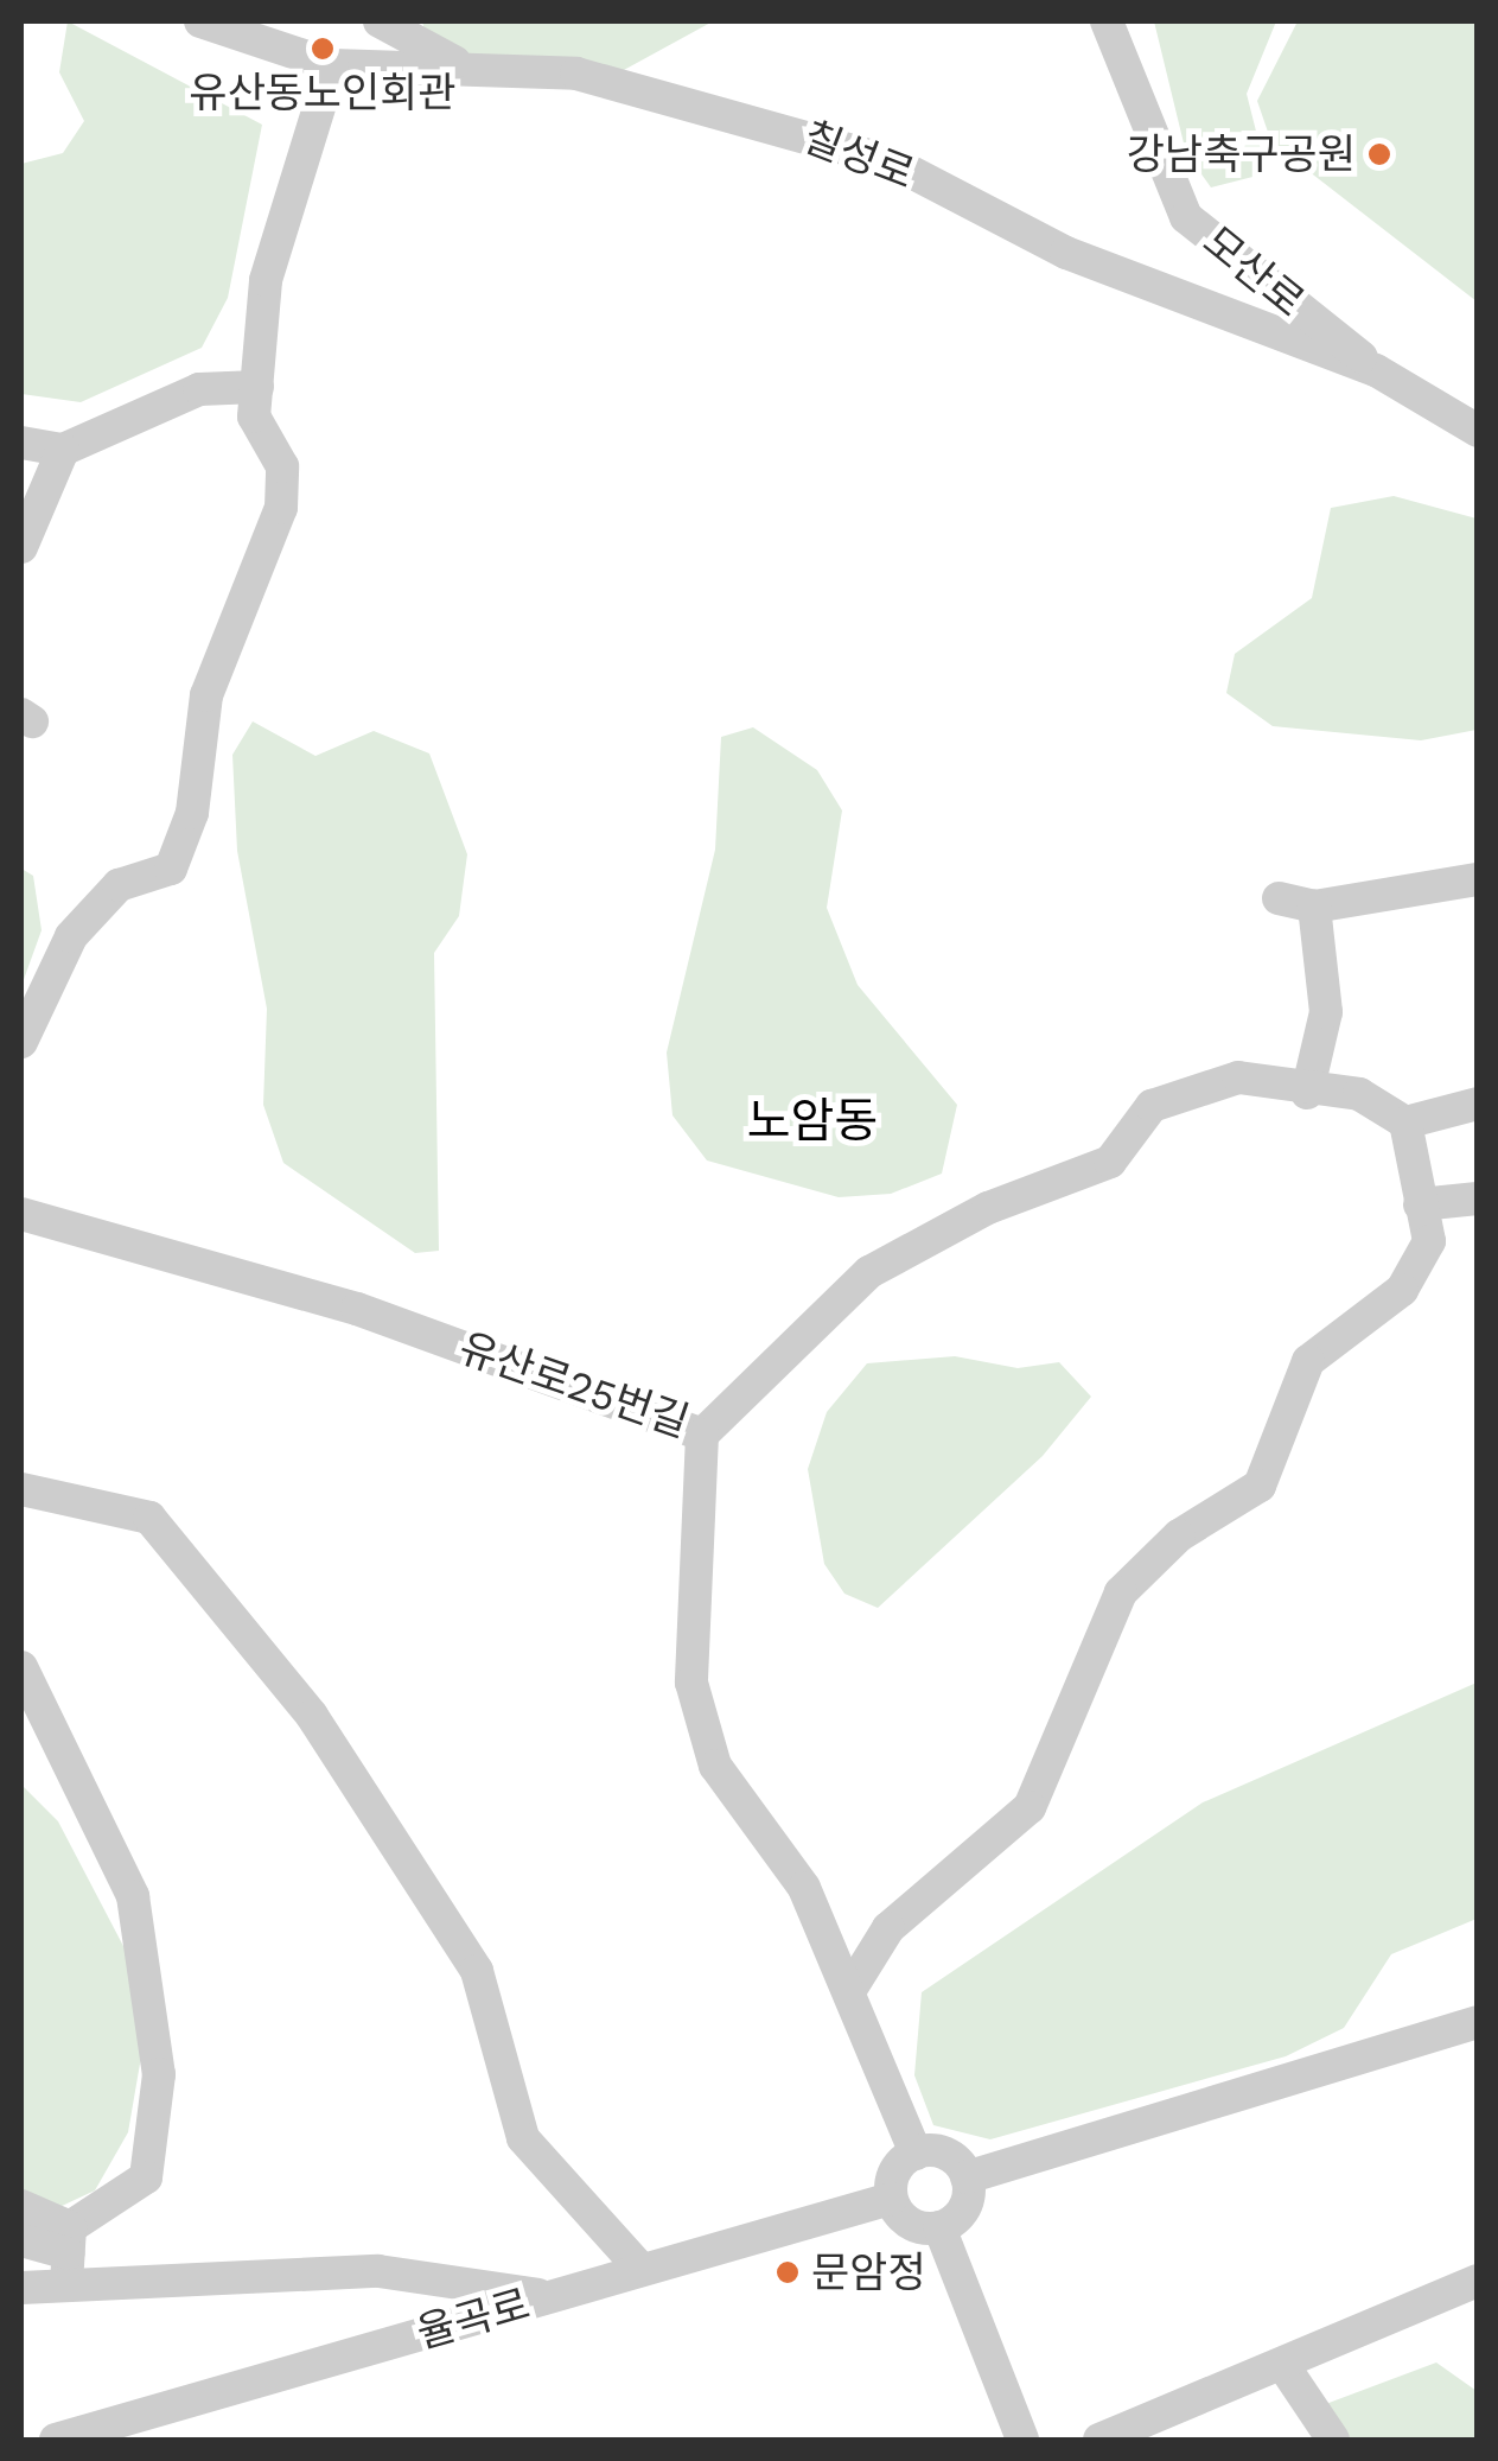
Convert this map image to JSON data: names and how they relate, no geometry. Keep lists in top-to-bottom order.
{
  "streets": {
    "street": [
      "칠성로",
      "모산로",
      "유산로25번길",
      "율곡로"
    ]
  },
  "crossings": [
    ["칠성로", "모산로"]
  ],
  "districts": ["노암동"],
  "places": ["유산동노인회관", "강남축구공원", "문암정"]
}
